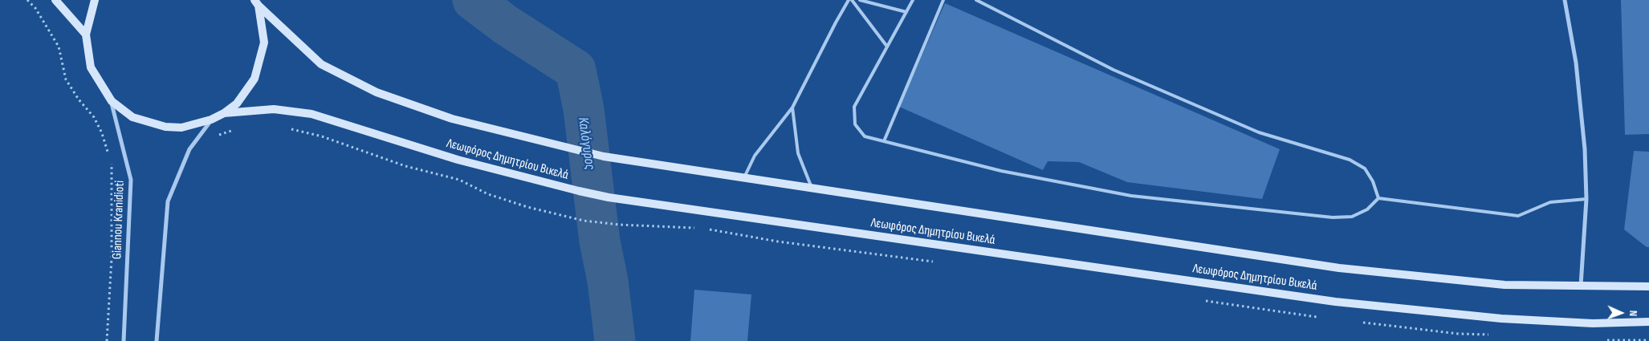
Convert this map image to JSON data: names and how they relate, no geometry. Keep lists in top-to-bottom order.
{
  "streets": {
    "main road": ["Λεωφόρος Δημητρίου Βικελά"],
    "street": ["Giannou Kranidioti"]
  },
  "water": ["Καλόγυρος"],
  "north": "right"
}
